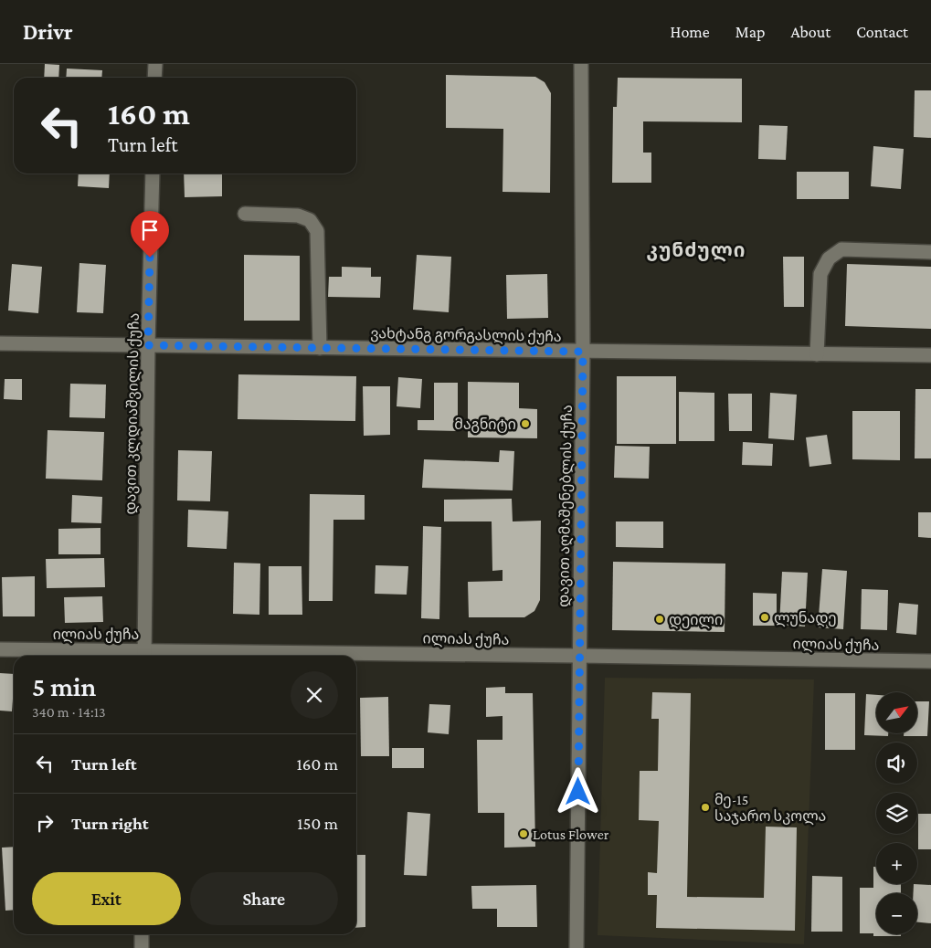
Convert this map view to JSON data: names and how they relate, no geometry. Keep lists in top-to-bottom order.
{
  "streets": {
    "street": [
      "ვახტანგ გორგასლის ქუჩა",
      "დავით კლდიაშვილის ქუჩა",
      "დავით აღმაშენებლის ქუჩა",
      "ილიას ქუჩა"
    ]
  },
  "crossings": [
    ["ვახტანგ გორგასლის ქუჩა", "დავით კლდიაშვილის ქუჩა"],
    ["ვახტანგ გორგასლის ქუჩა", "დავით აღმაშენებლის ქუჩა"],
    ["დავით კლდიაშვილის ქუჩა", "ილიას ქუჩა"],
    ["დავით აღმაშენებლის ქუჩა", "ილიას ქუჩა"]
  ],
  "districts": ["კუნძული"],
  "places": [
    "მაგნიტი",
    "ლუნადე",
    "დეილი",
    "მე-15 საჯარო სკოლა",
    "Lotus Flower"
  ],
  "north": "top right",
  "page": {
    "header": "Drivr",
    "nav": [
      "Home",
      "Map",
      "About",
      "Contact"
    ],
    "turn": ["160 m", "Turn left"],
    "heading": ["5 min", "340 m · 14:13"],
    "map_buttons": ["+", "−"],
    "list": [
      {
        "name": "Turn left",
        "value": "160 m"
      },
      {
        "name": "Turn right",
        "value": "150 m"
      }
    ],
    "buttons": ["Exit", "Share"]
  }
}
